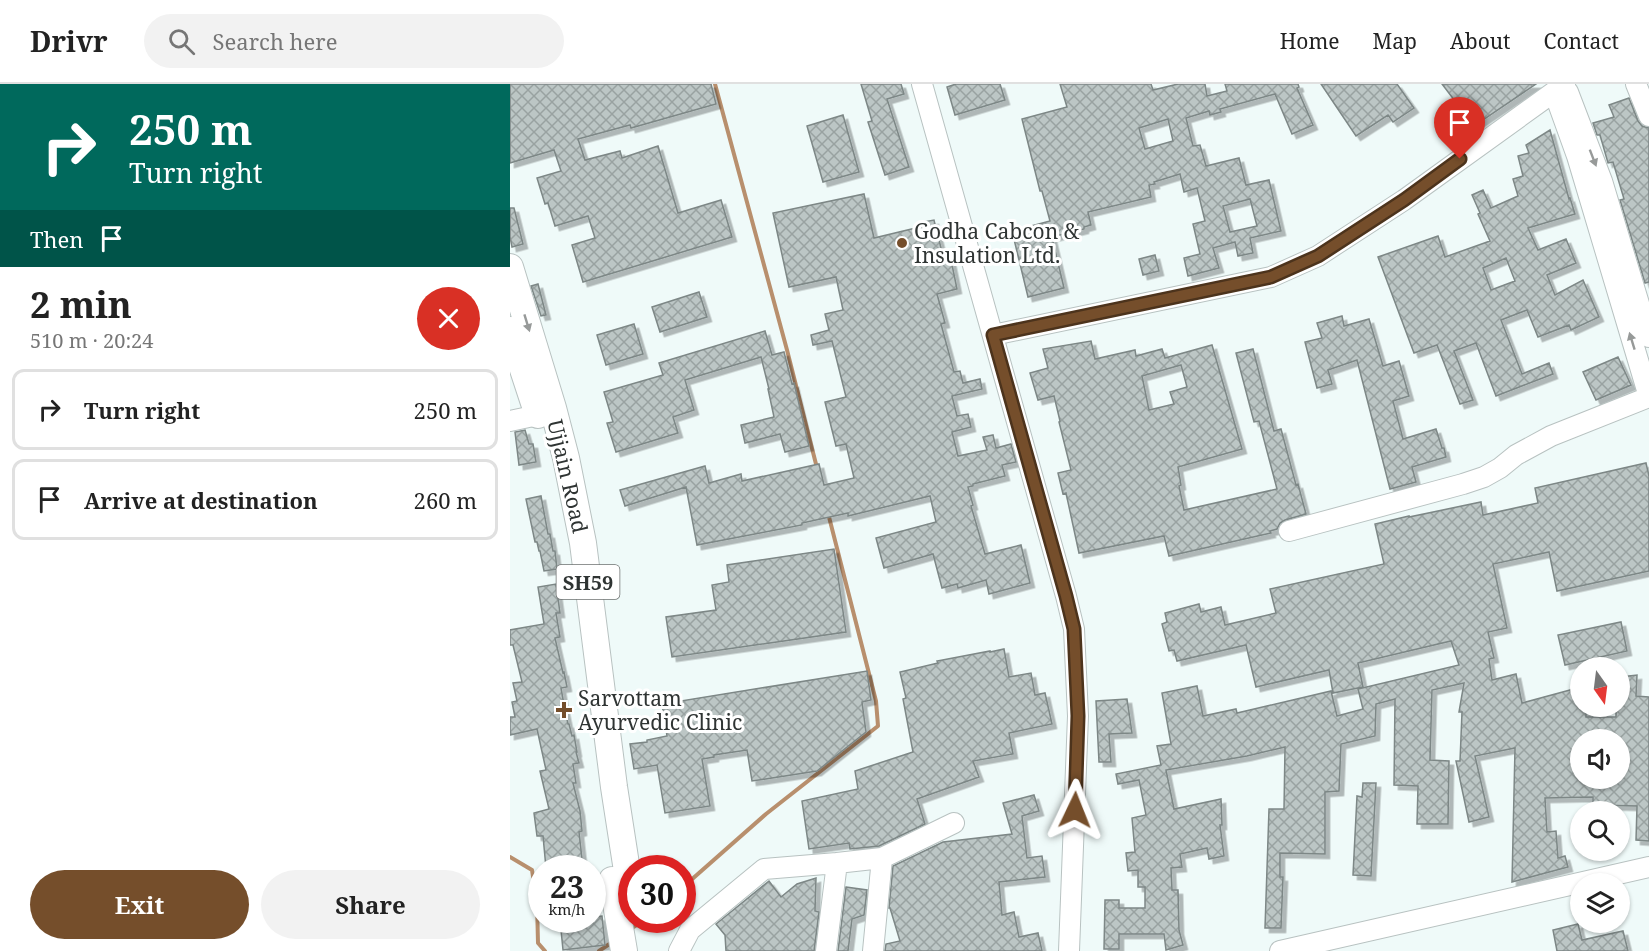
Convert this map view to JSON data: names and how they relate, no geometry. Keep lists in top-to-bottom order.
{
  "streets": {
    "main road": ["Ujjain Road", "SH59"]
  },
  "places": {
    "other": ["Godha Cabcon & Insulation Ltd."],
    "health": ["Sarvottam Ayurvedic Clinic"]
  },
  "north": "bottom",
  "page": {
    "header": "Drivr",
    "search": "Search here",
    "nav": [
      "Home",
      "Map",
      "About",
      "Contact"
    ],
    "turn": ["250 m", "Turn right"],
    "then": "Then",
    "heading": ["2 min", "510 m · 20:24"],
    "list": [
      {
        "name": "Turn right",
        "value": "250 m"
      },
      {
        "name": "Arrive at destination",
        "value": "260 m"
      }
    ],
    "speed": "23 km/h",
    "limit": "30",
    "buttons": ["Exit", "Share"]
  }
}
